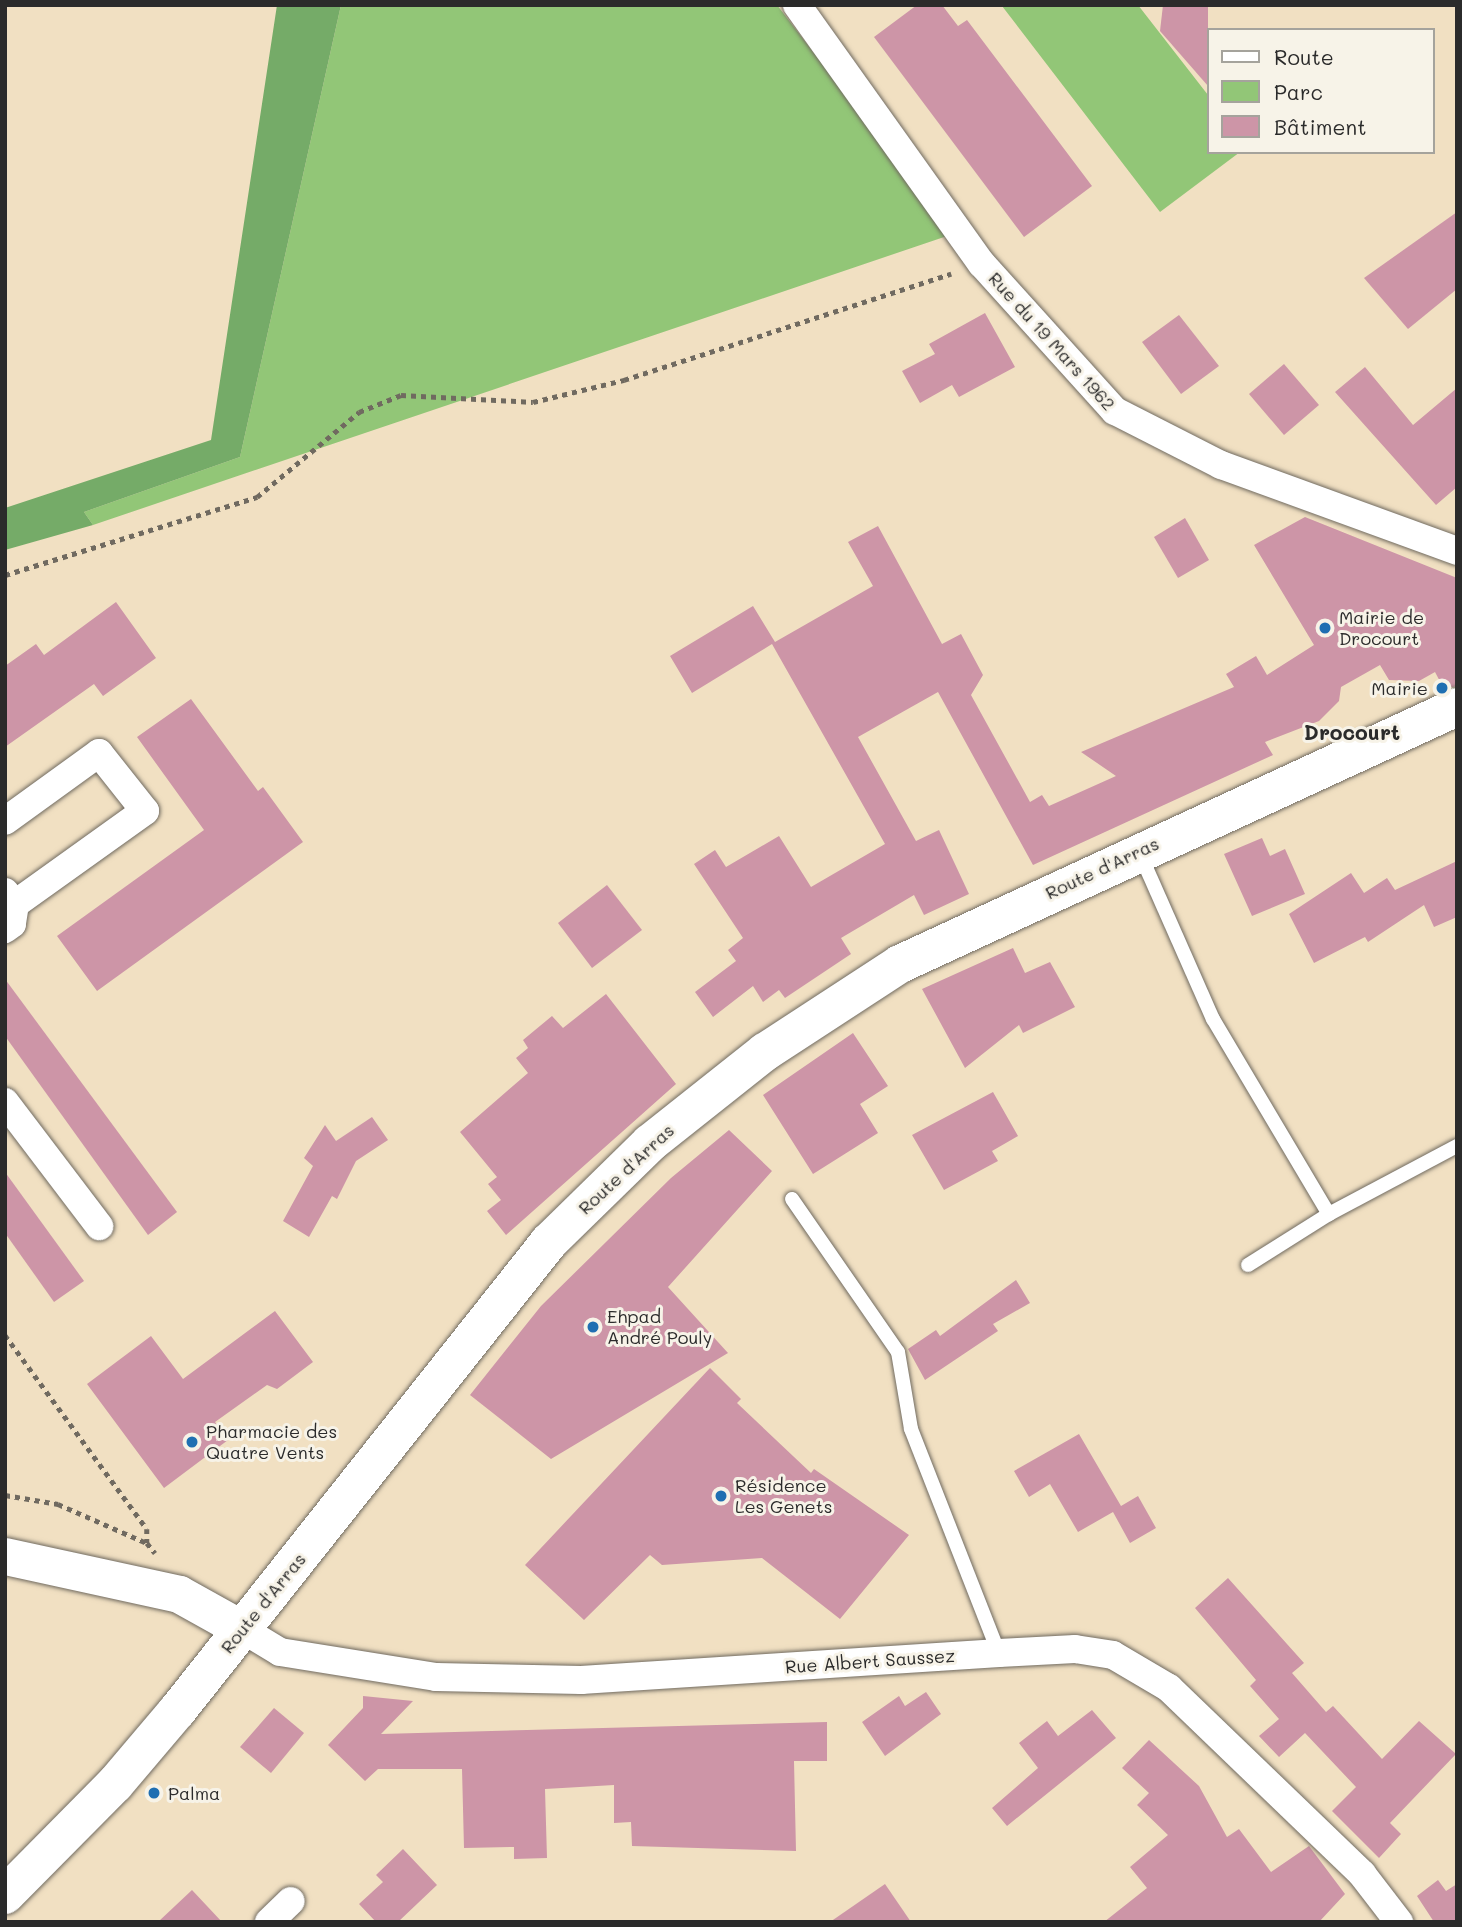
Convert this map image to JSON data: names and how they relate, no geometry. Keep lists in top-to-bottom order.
{
  "streets": {
    "main road": ["Route d'Arras"],
    "street": ["Rue du 19 Mars 1962", "Rue Albert Saussez"]
  },
  "crossings": [
    ["Route d'Arras", "Rue Albert Saussez"]
  ],
  "districts": ["Drocourt"],
  "places": [
    "Mairie de Drocourt",
    "Mairie",
    "Ehpad André Pouly",
    "Pharmacie des Quatre Vents",
    "Résidence Les Genets",
    "Palma"
  ],
  "legend": ["Route", "Parc", "Bâtiment"]
}
